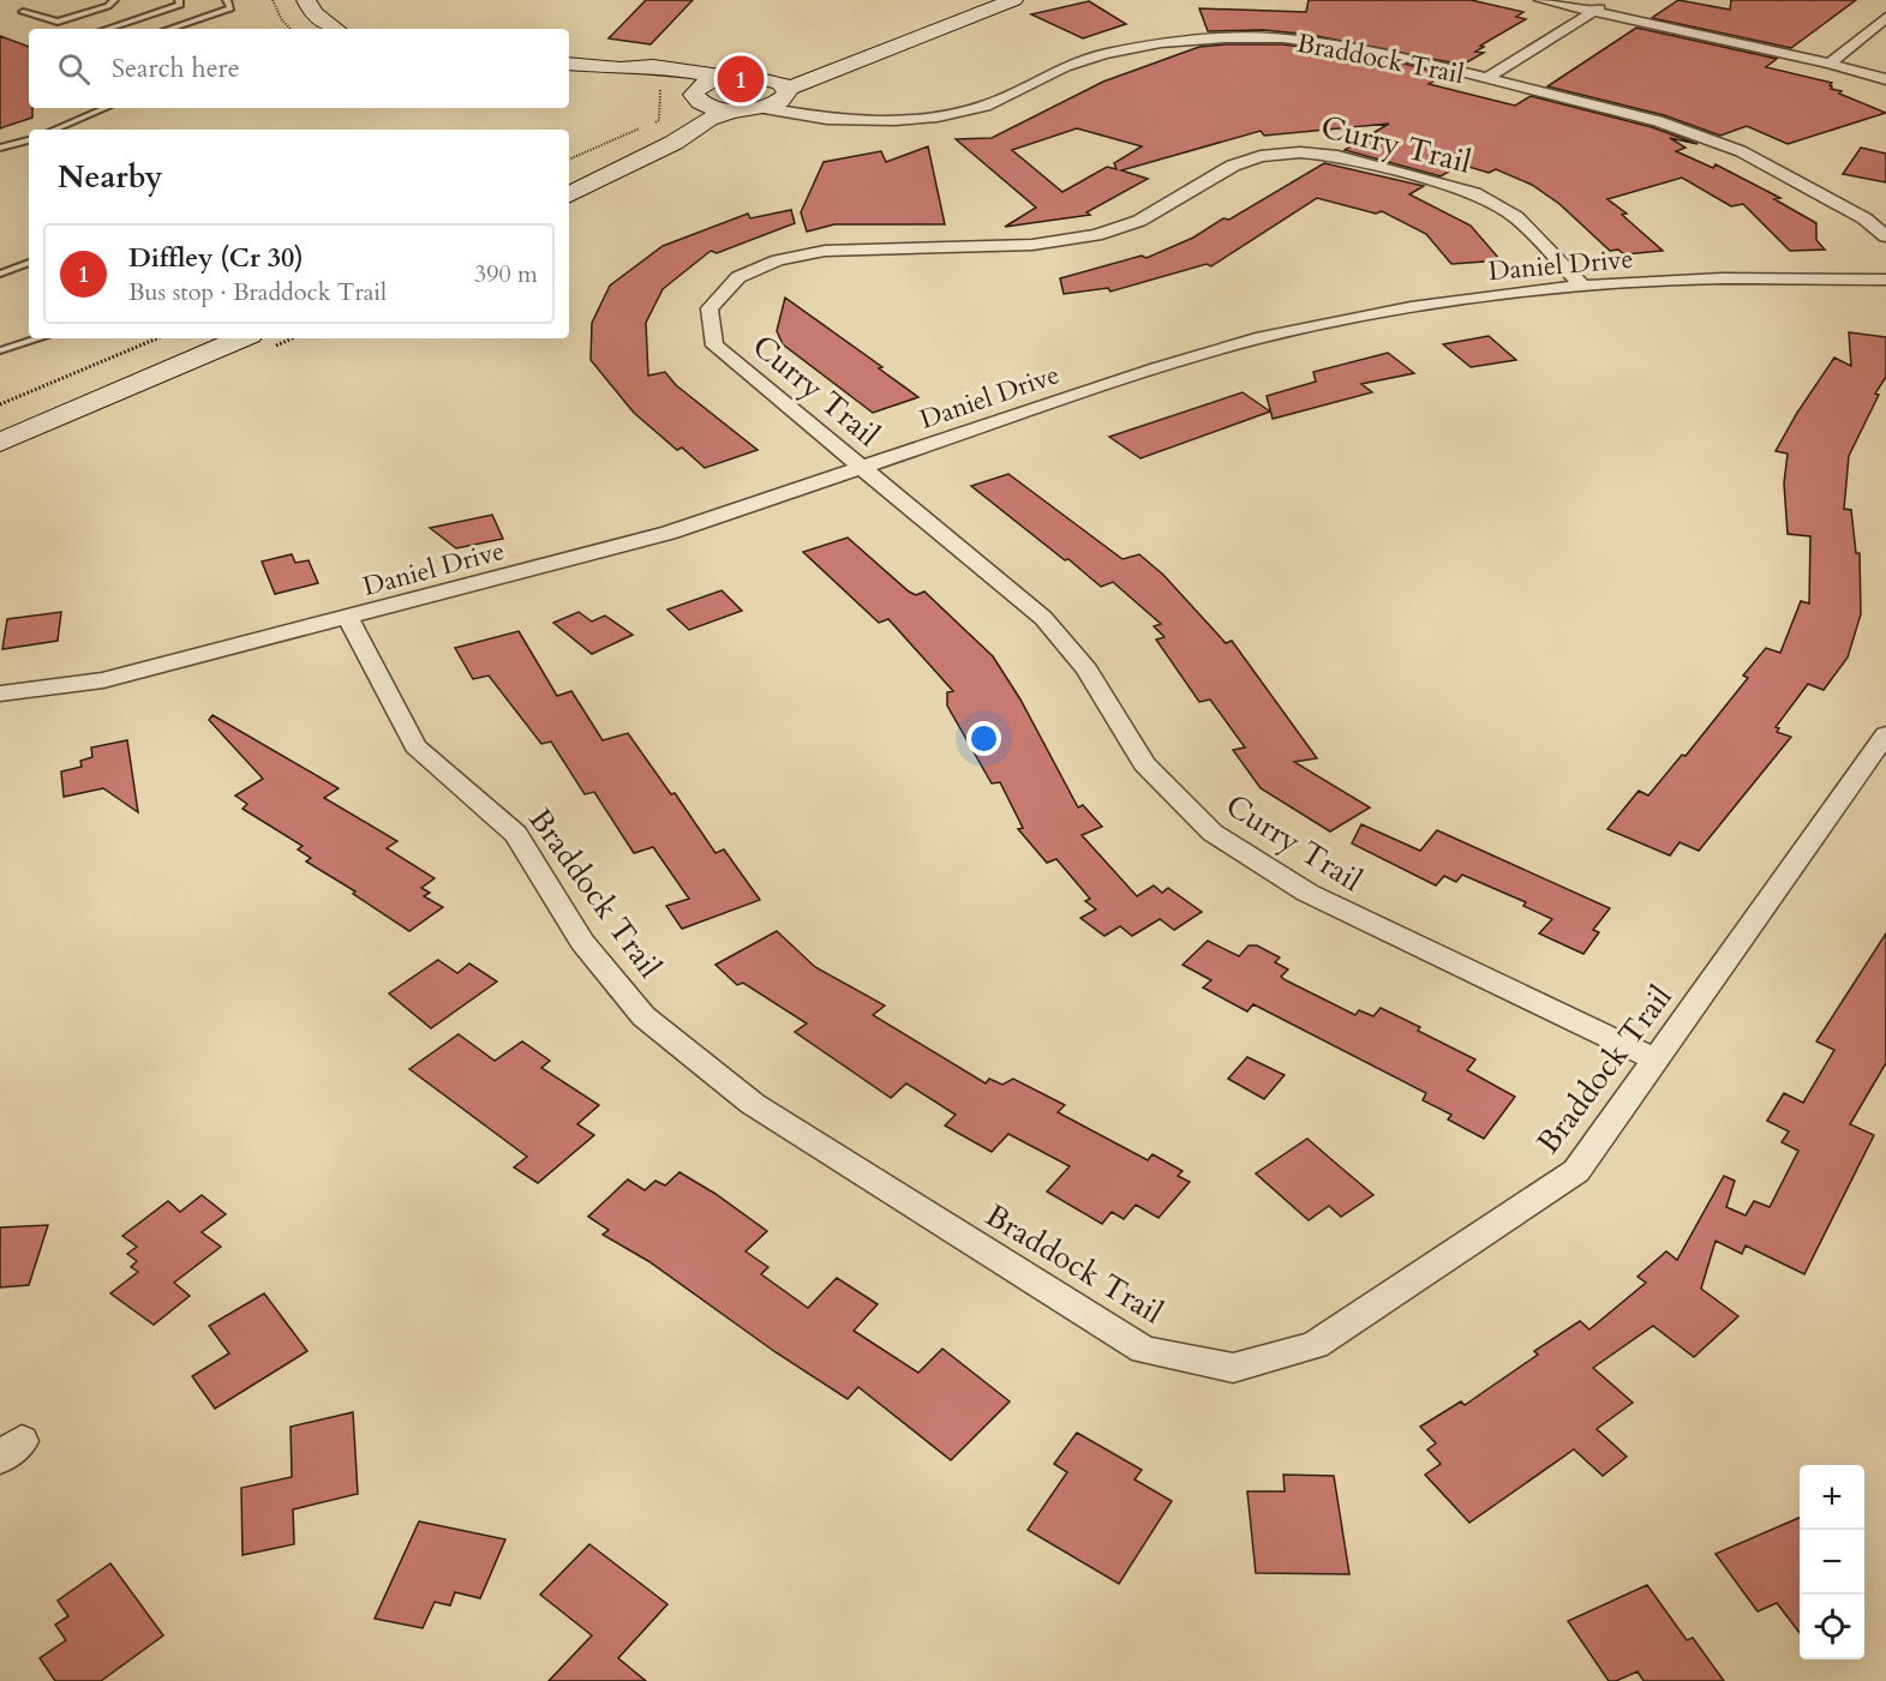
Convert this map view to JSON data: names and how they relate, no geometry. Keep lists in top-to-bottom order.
{
  "streets": {
    "street": ["Braddock Trail", "Curry Trail", "Daniel Drive"]
  },
  "crossings": [
    ["Braddock Trail", "Curry Trail"],
    ["Braddock Trail", "Daniel Drive"],
    ["Curry Trail", "Daniel Drive"]
  ],
  "page": {
    "search": "Search here",
    "pins": "1",
    "heading": "Nearby",
    "list": [
      {
        "mark": "1",
        "name": "Diffley (Cr 30)",
        "note": "Bus stop · Braddock Trail",
        "value": "390 m"
      }
    ],
    "map_buttons": ["+", "−"]
  }
}
